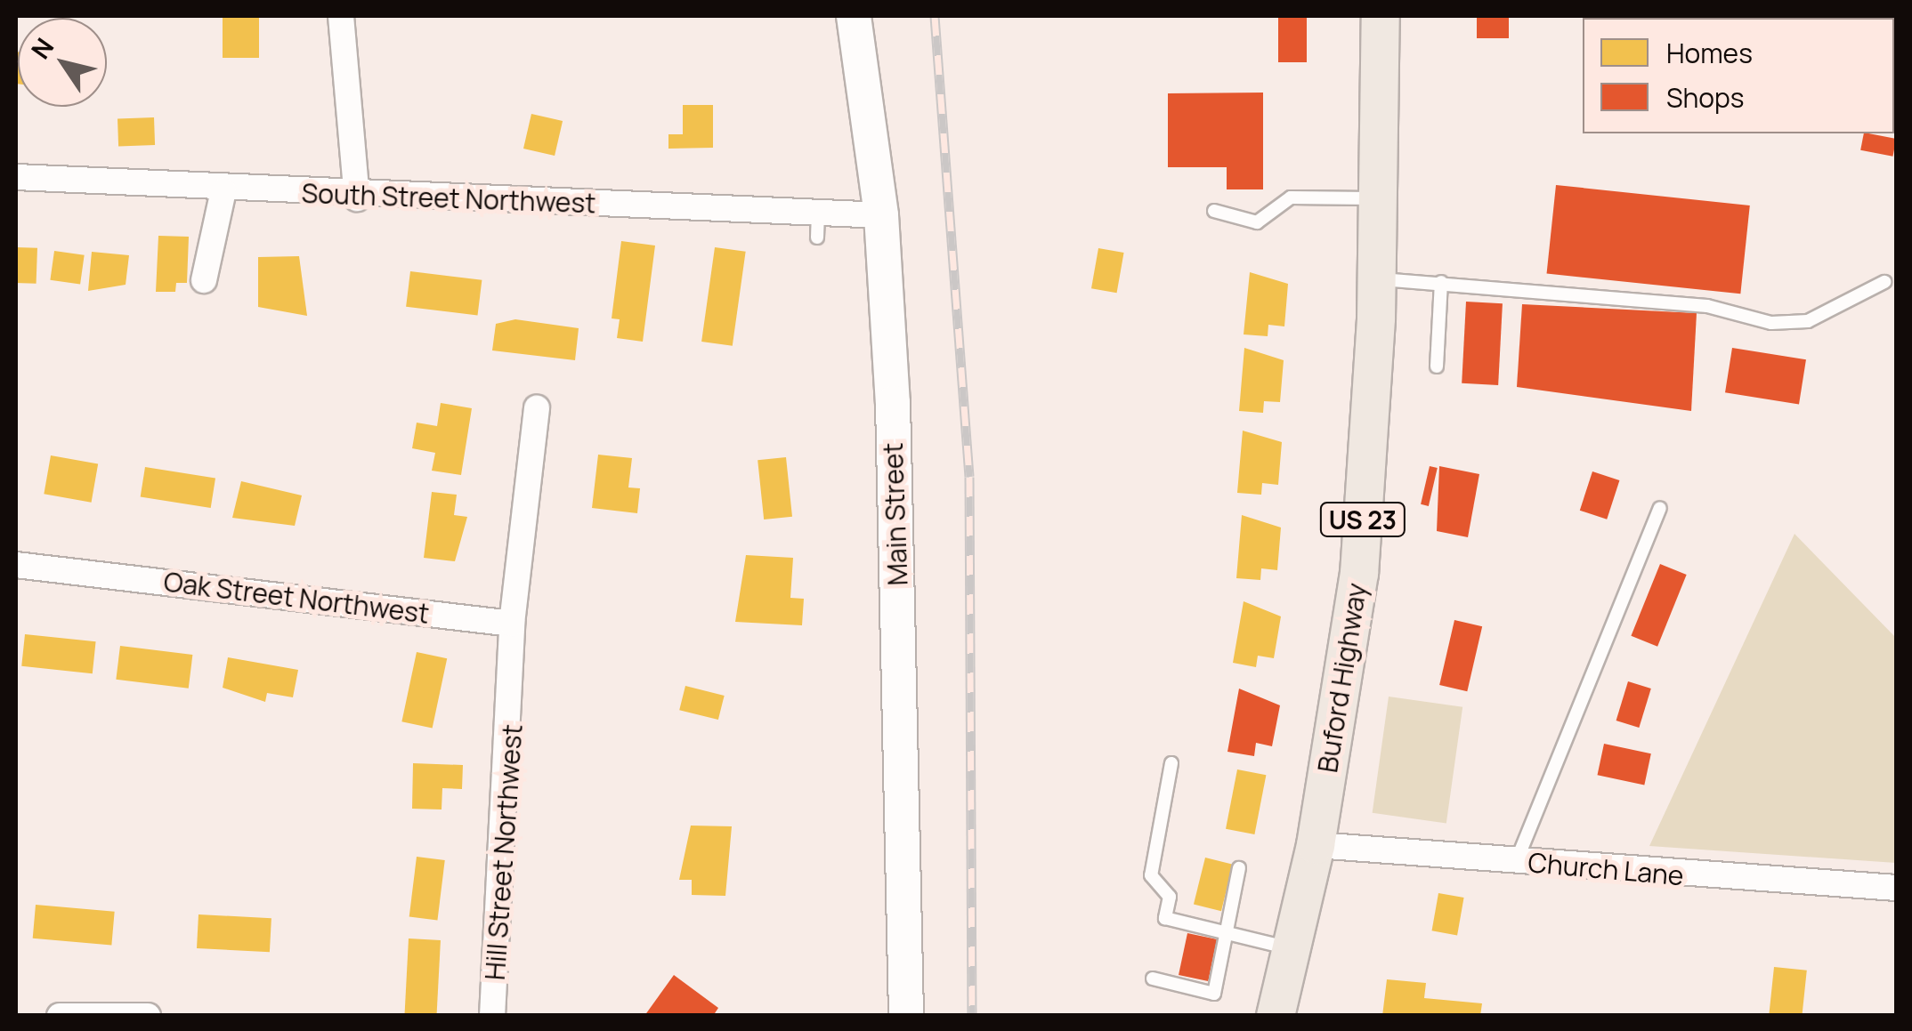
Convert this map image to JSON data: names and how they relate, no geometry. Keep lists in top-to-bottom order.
{
  "streets": {
    "main road": ["US 23", "Buford Highway"],
    "street": [
      "South Street Northwest",
      "Main Street",
      "Oak Street Northwest",
      "Hill Street Northwest",
      "Church Lane"
    ]
  },
  "crossings": [
    ["South Street Northwest", "Main Street"],
    ["Oak Street Northwest", "Hill Street Northwest"],
    ["Buford Highway", "Church Lane"]
  ],
  "legend": ["Homes", "Shops"],
  "north": "top left"
}
